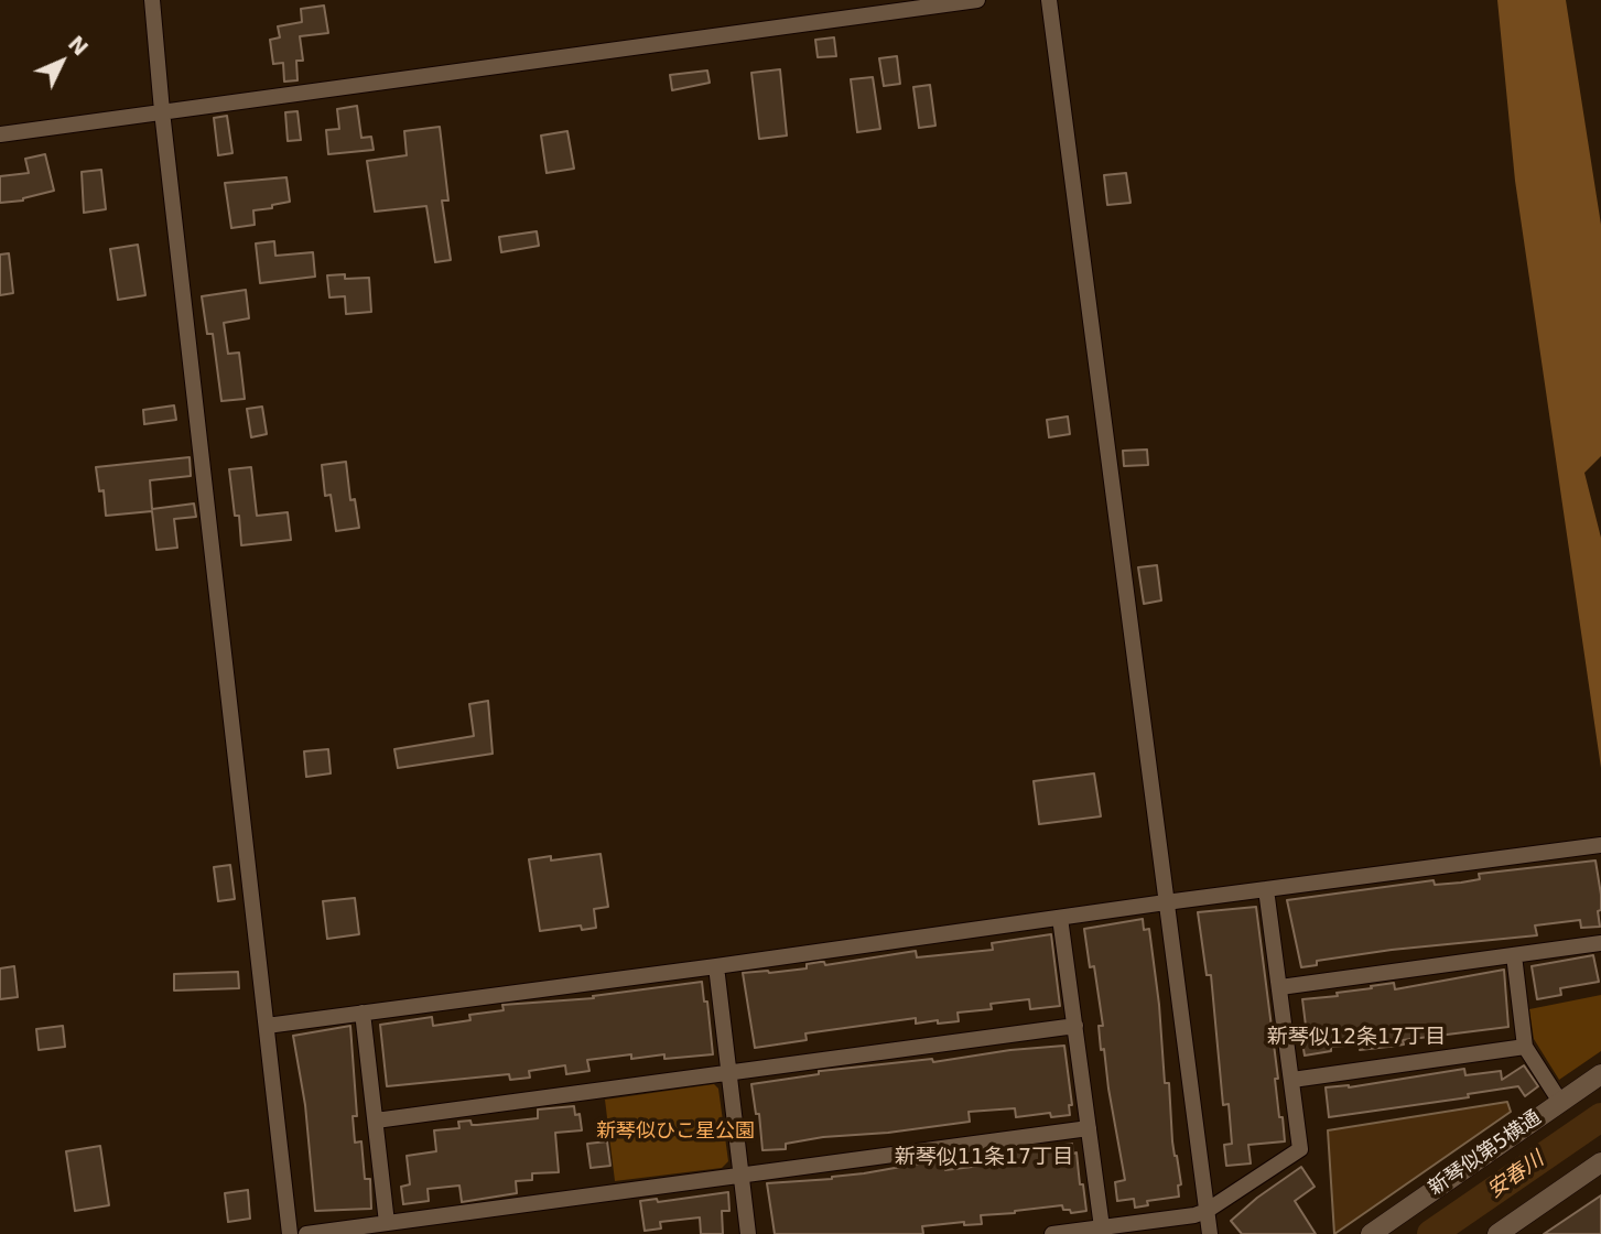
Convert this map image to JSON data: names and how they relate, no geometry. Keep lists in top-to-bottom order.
{
  "streets": {
    "street": ["新琴似第5横通"]
  },
  "districts": ["新琴似12条17丁目", "新琴似11条17丁目"],
  "water": ["安春川"],
  "parks": ["新琴似ひこ星公園"],
  "north": "top right"
}
